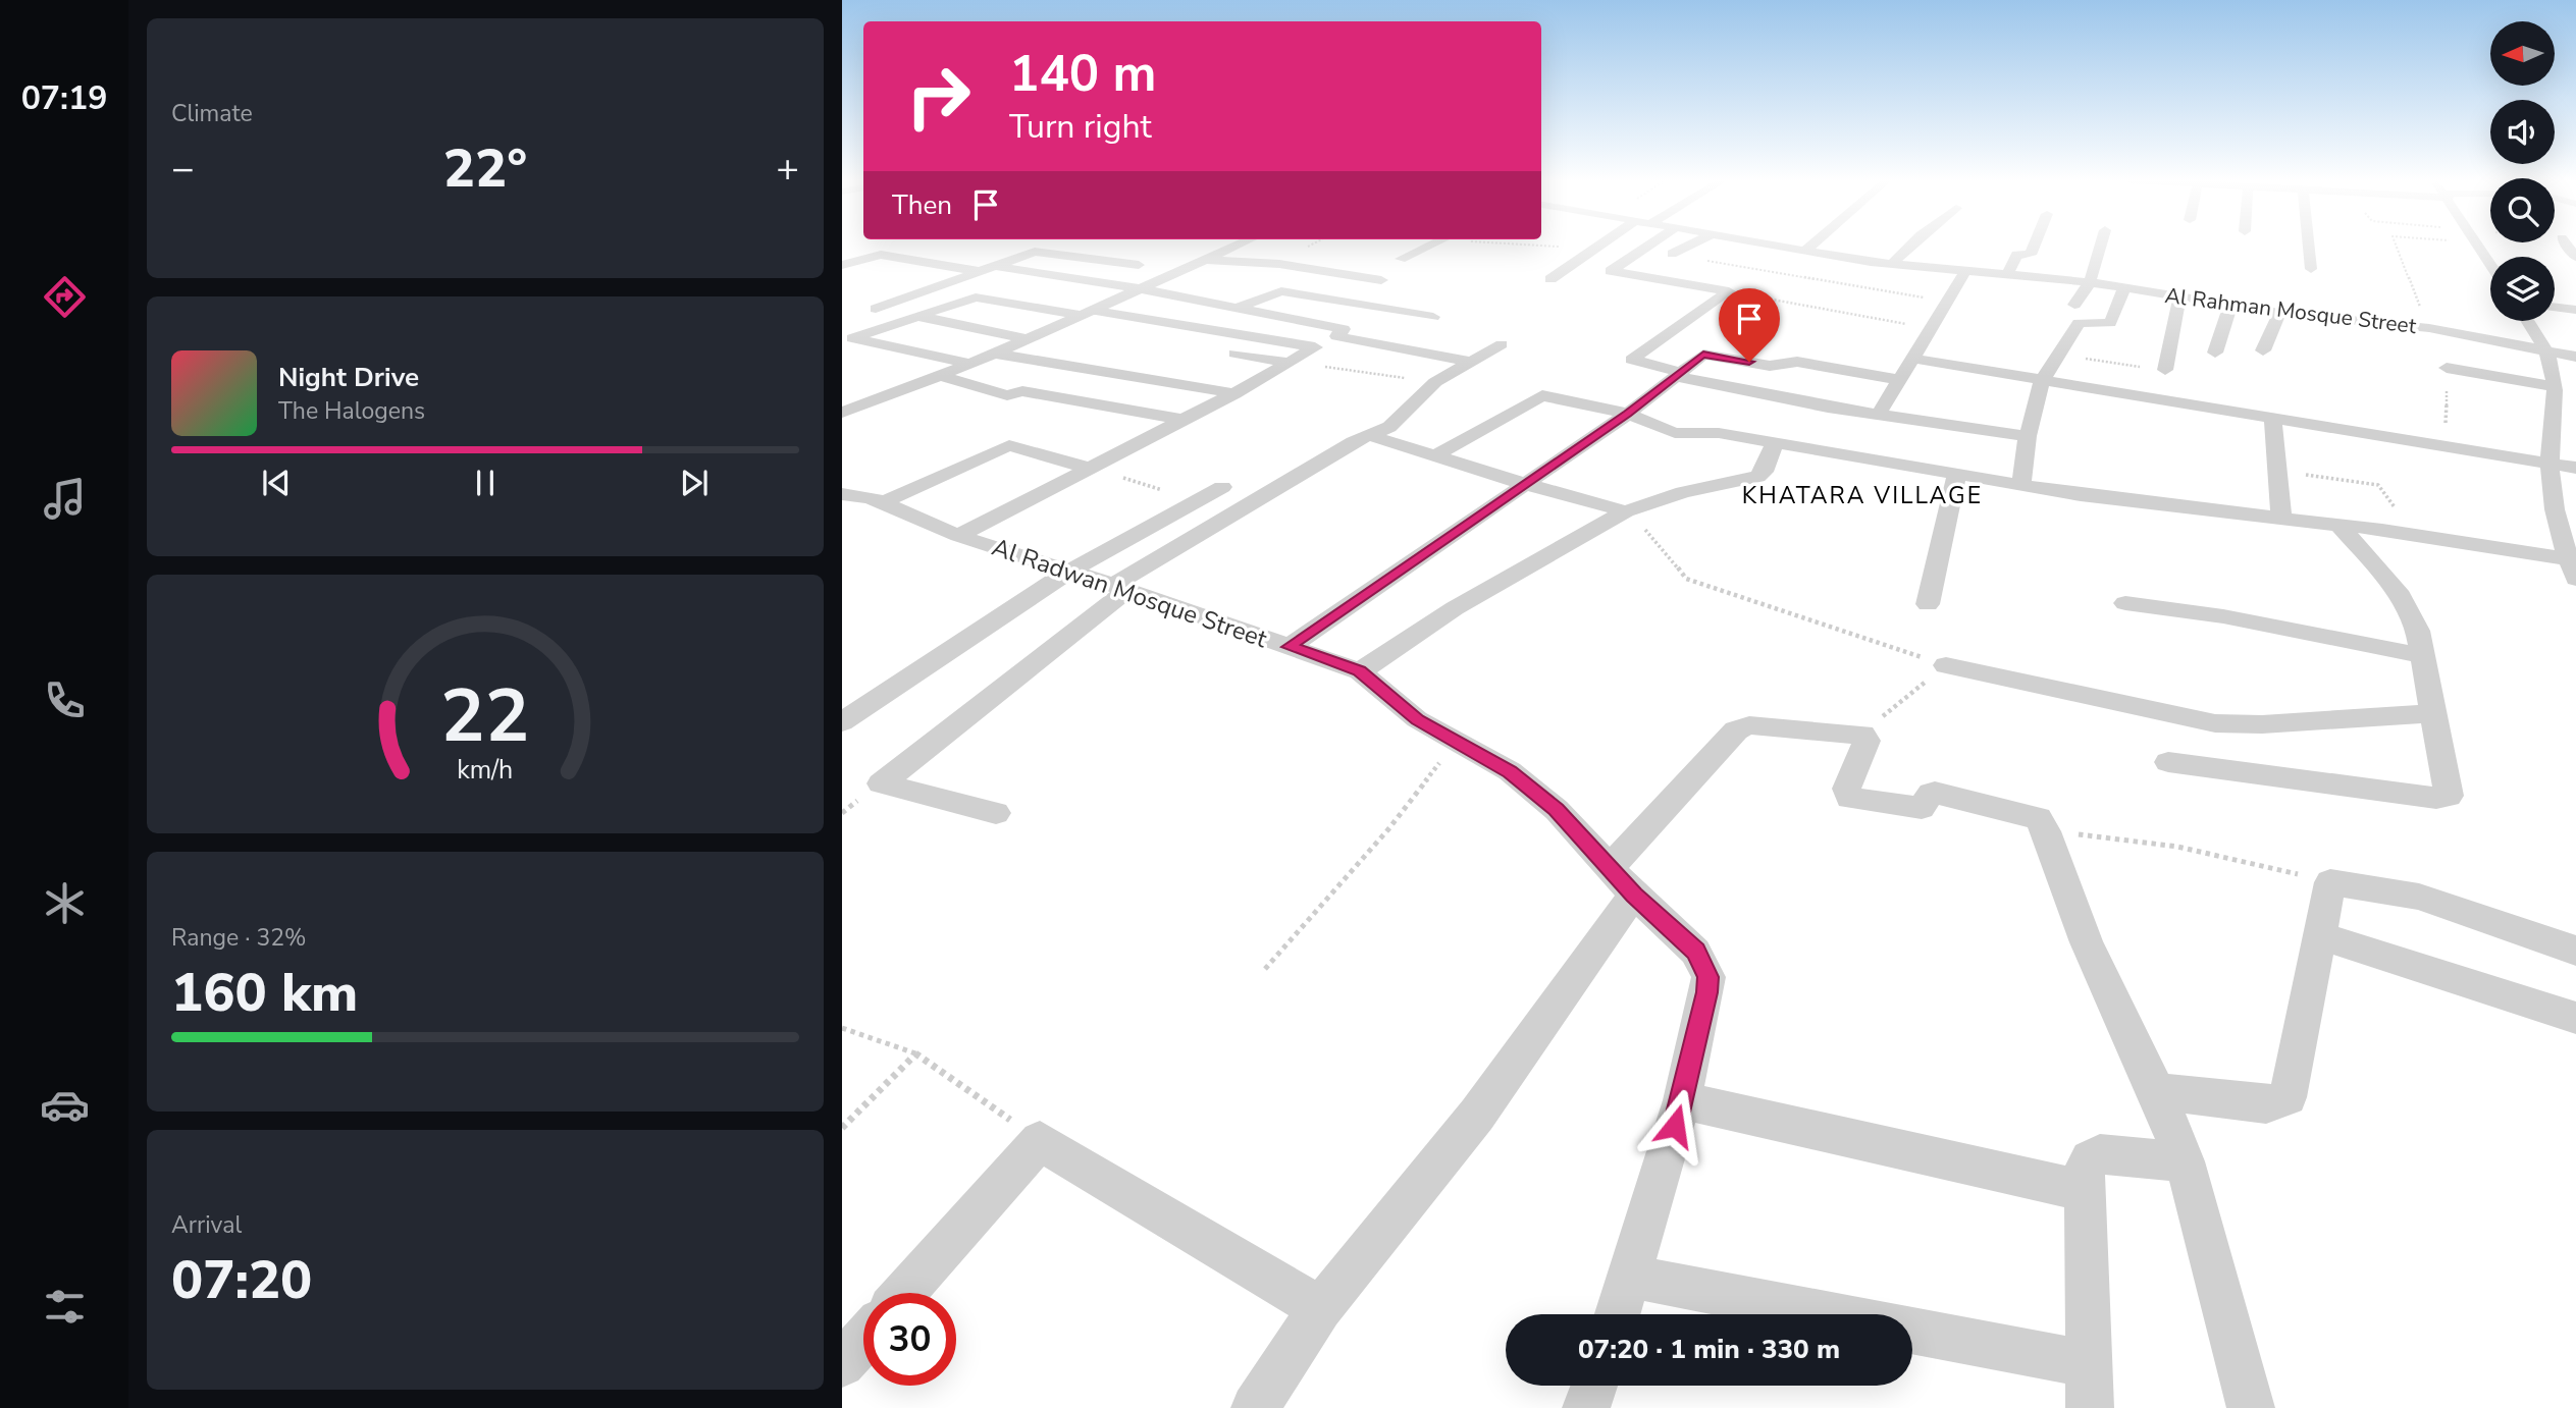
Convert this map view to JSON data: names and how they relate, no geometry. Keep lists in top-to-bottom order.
{
  "streets": {
    "street": ["Al Rahman Mosque Street", "Al Radwan Mosque Street"]
  },
  "districts": ["KHATARA VILLAGE"],
  "north": "left",
  "page": {
    "tabs": "07:19",
    "tile": [
      "Climate",
      ["Range · 32%", "160 km"],
      ["Arrival", "07:20"]
    ],
    "turn": ["140 m", "Turn right"],
    "heat": ["−", "22°", "+"],
    "then": "Then",
    "song": ["Night Drive", "The Halogens"],
    "limit": "30",
    "trip": "07:20 · 1 min · 330 m",
    "gauge": ["22", "km/h"]
  }
}
